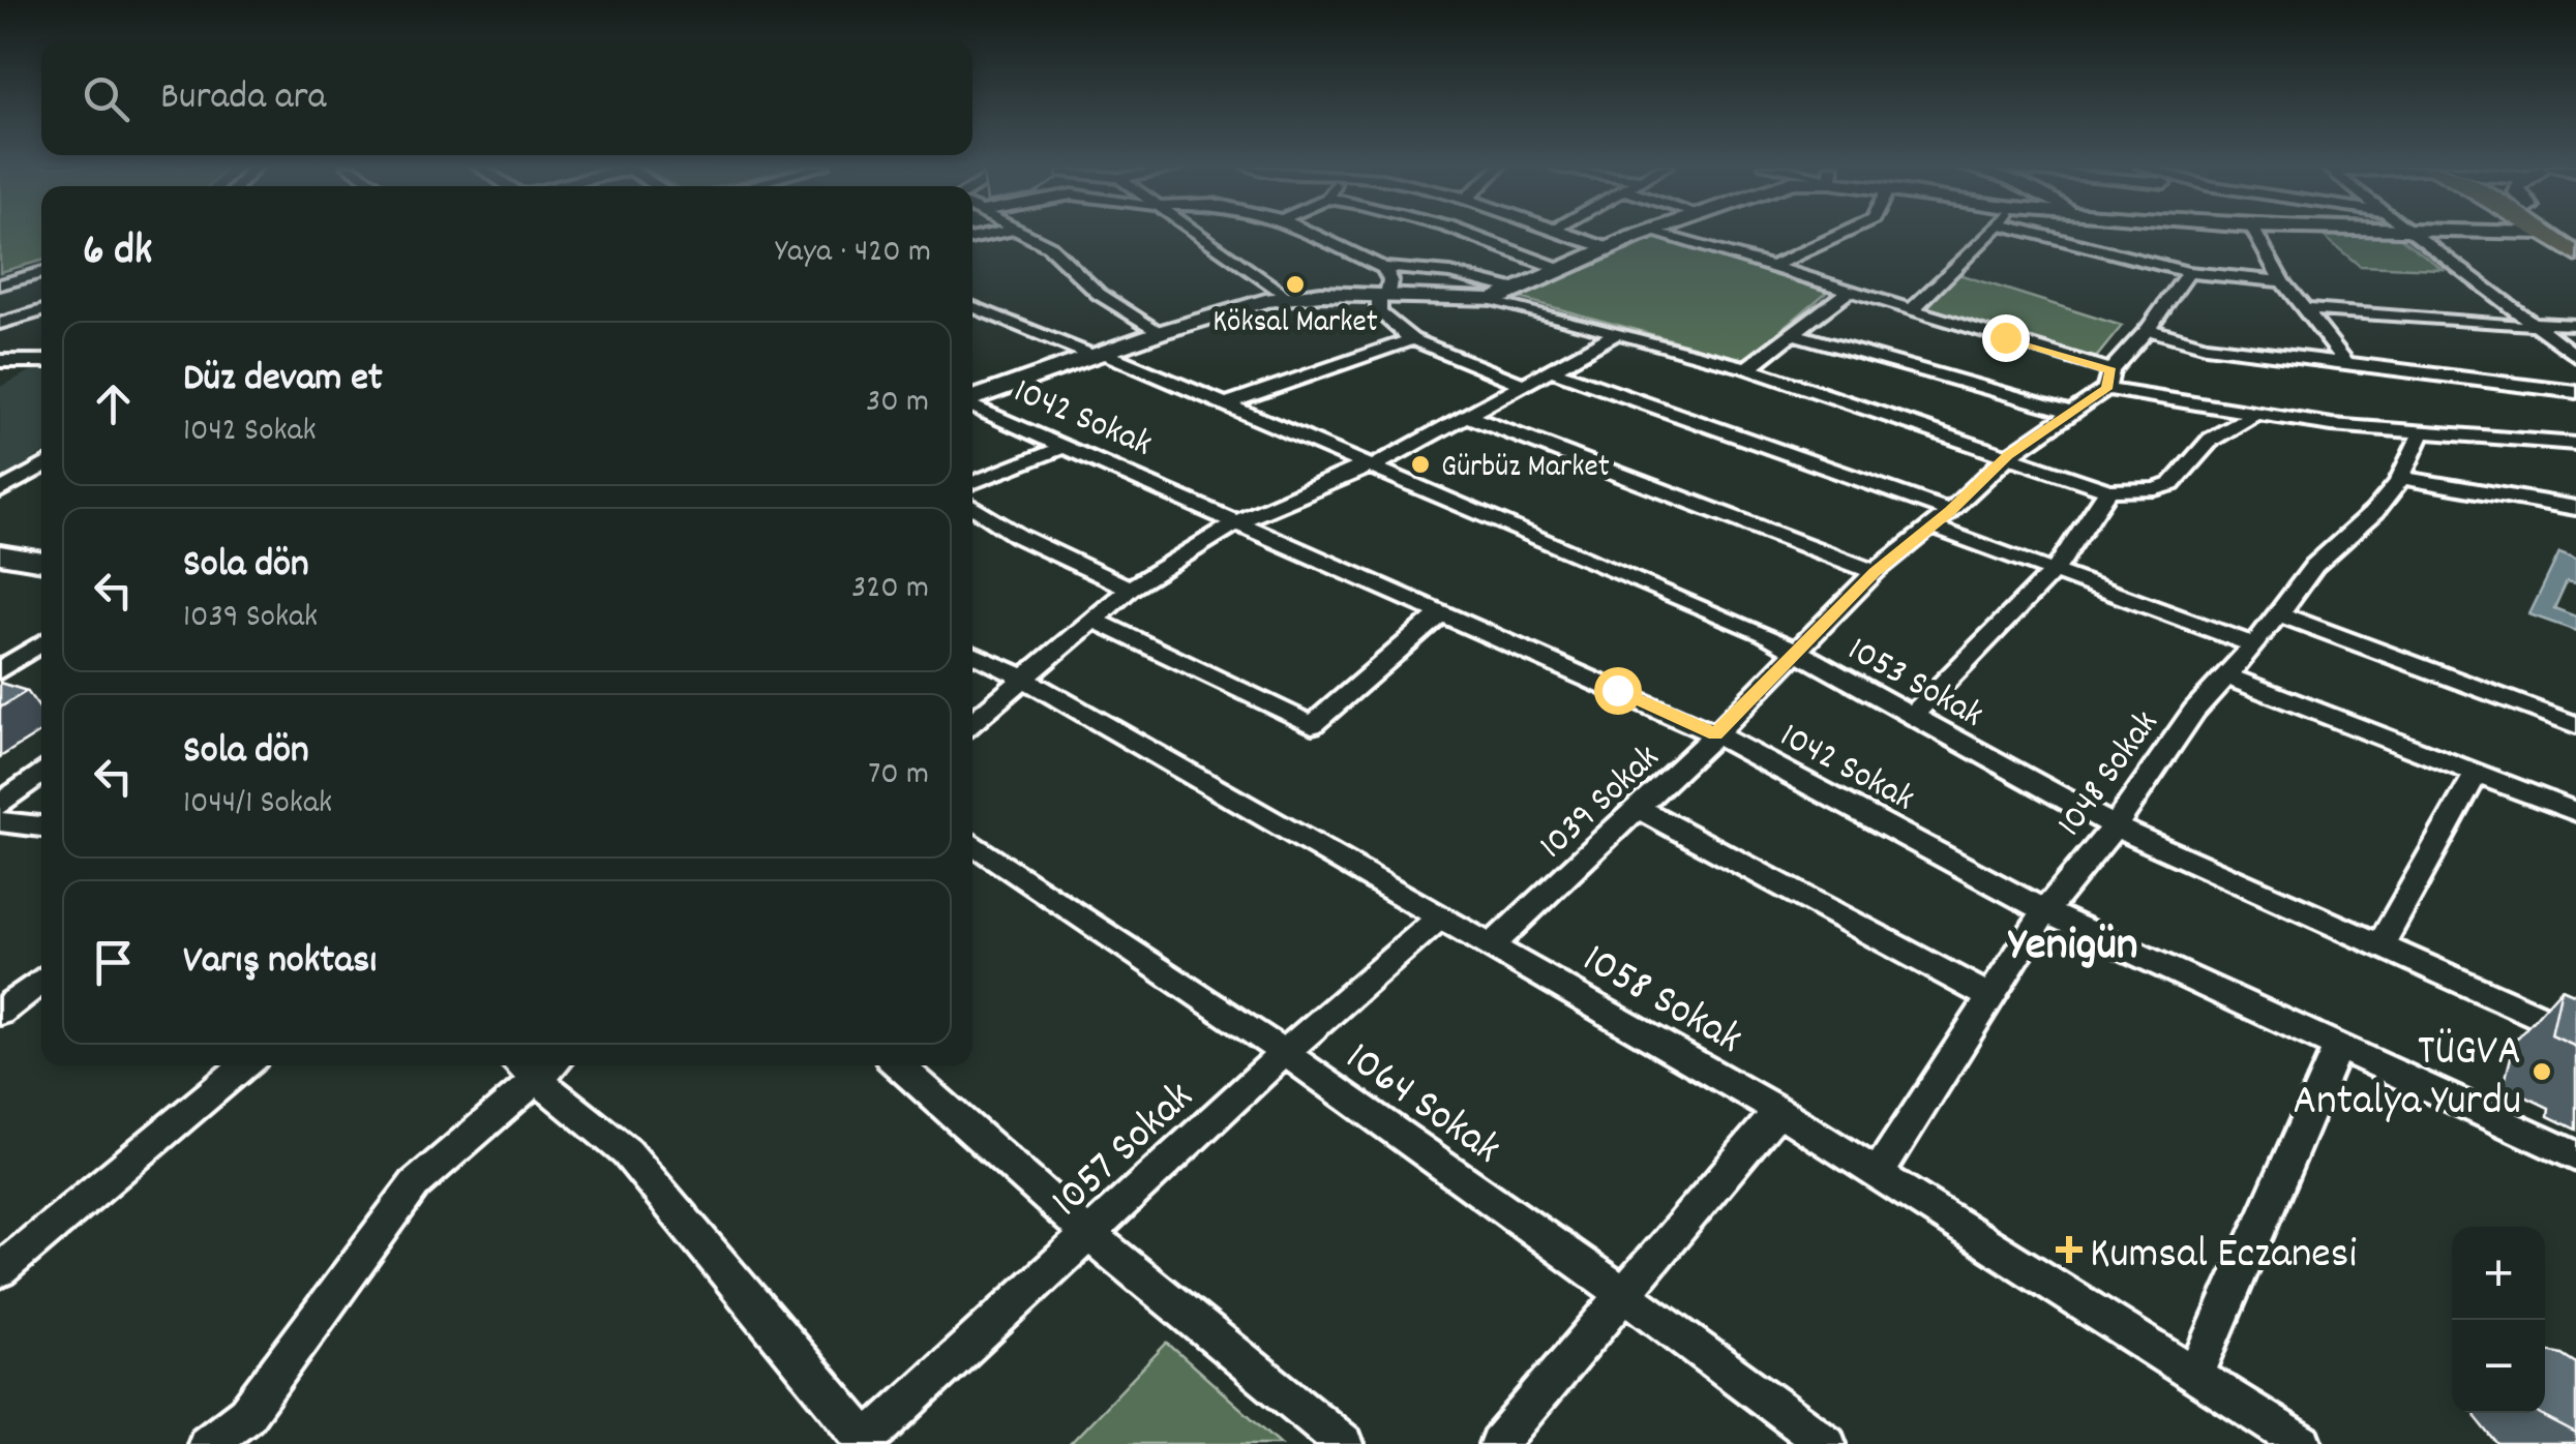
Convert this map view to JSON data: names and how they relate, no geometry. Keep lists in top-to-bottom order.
{
  "streets": {
    "street": [
      "1042 Sokak",
      "1053 Sokak",
      "1048 Sokak",
      "1039 Sokak",
      "1058 Sokak",
      "1064 Sokak",
      "1057 Sokak"
    ]
  },
  "crossings": [
    ["1042 Sokak", "1048 Sokak"],
    ["1042 Sokak", "1039 Sokak"],
    ["1053 Sokak", "1048 Sokak"],
    ["1053 Sokak", "1039 Sokak"],
    ["1048 Sokak", "1058 Sokak"],
    ["1039 Sokak", "1058 Sokak"],
    ["1058 Sokak", "1057 Sokak"],
    ["1064 Sokak", "1057 Sokak"]
  ],
  "districts": ["Yenigün"],
  "places": {
    "other": ["Köksal Market", "Gürbüz Market", "TÜGVA Antalya Yurdu"],
    "health": ["Kumsal Eczanesi"]
  },
  "page": {
    "search": "Burada ara",
    "heading": ["6 dk", "Yaya · 420 m"],
    "list": [
      ["Düz devam et", "1042 Sokak", "30 m"],
      ["Sola dön", "1039 Sokak", "320 m"],
      ["Sola dön", "1044/1 Sokak", "70 m"],
      "Varış noktası"
    ],
    "map_buttons": ["+", "−"]
  }
}
